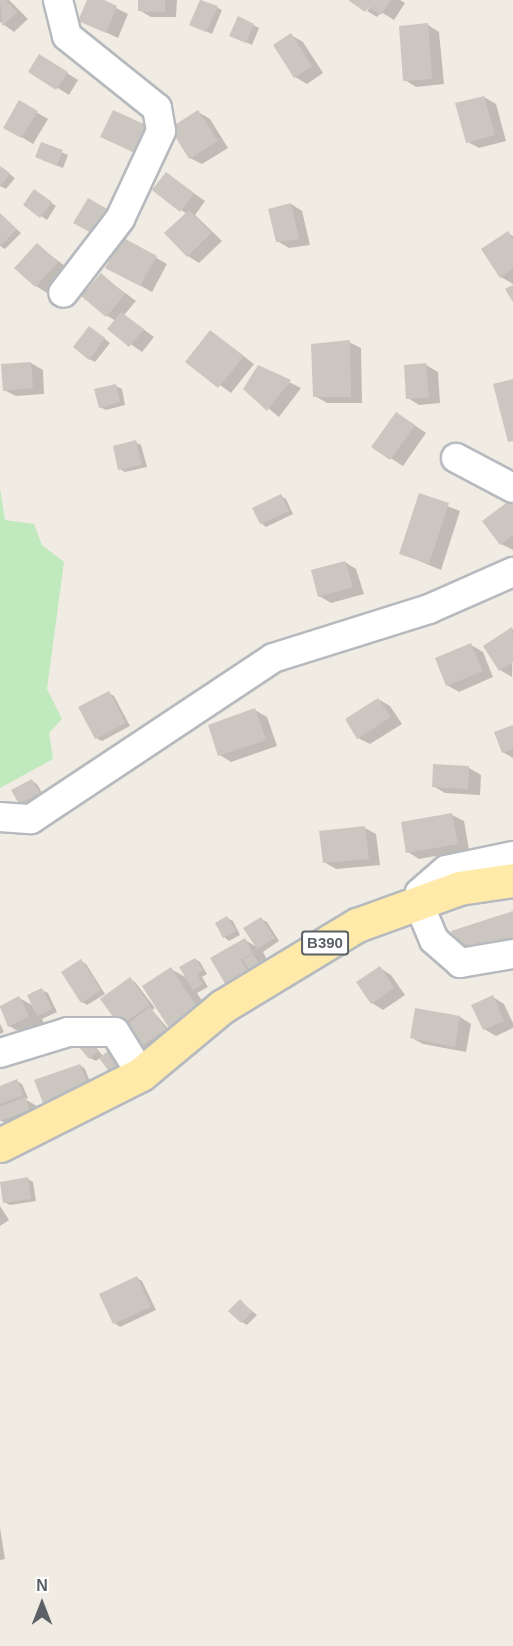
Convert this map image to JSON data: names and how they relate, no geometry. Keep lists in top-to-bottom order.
{
  "streets": {
    "main road": ["B390"]
  },
  "north": "top"
}
